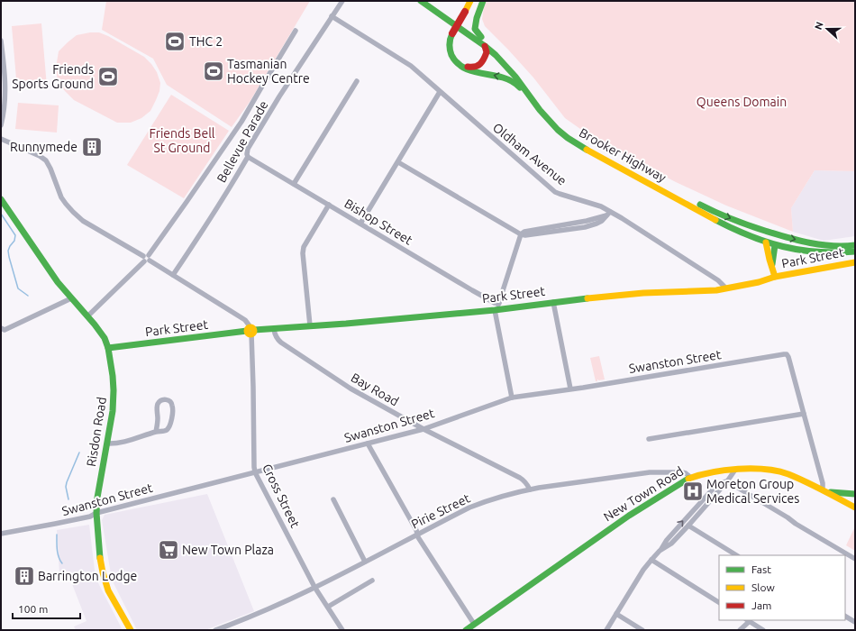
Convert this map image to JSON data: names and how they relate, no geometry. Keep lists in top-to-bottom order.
{
  "streets": {
    "main road": [
      "Brooker Highway",
      "Park Street",
      "Risdon Road",
      "New Town Road"
    ],
    "street": [
      "Bellevue Parade",
      "Oldham Avenue",
      "Bishop Street",
      "Swanston Street",
      "Bay Road",
      "Cross Street",
      "Pirie Street"
    ]
  },
  "crossings": [
    ["Bellevue Parade", "Oldham Avenue"],
    ["Bellevue Parade", "Bishop Street"],
    ["Oldham Avenue", "Park Street"],
    ["Brooker Highway", "Park Street"],
    ["Bishop Street", "Park Street"],
    ["Park Street", "Bay Road"],
    ["Park Street", "Risdon Road"],
    ["Park Street", "Cross Street"],
    ["Swanston Street", "Bay Road"],
    ["Swanston Street", "Risdon Road"],
    ["Swanston Street", "Cross Street"],
    ["Bay Road", "Pirie Street"],
    ["New Town Road", "Pirie Street"],
    ["Cross Street", "Pirie Street"]
  ],
  "parks": ["Queens Domain", "Friends Bell St Ground"],
  "places": {
    "sports": ["THC 2", "Tasmanian Hockey Centre", "Friends Sports Ground"],
    "building": ["Runnymede", "Barrington Lodge"],
    "hospital": ["Moreton Group Medical Services"],
    "supermarket": ["New Town Plaza"]
  },
  "legend": ["Fast", "Slow", "Jam"],
  "scale_bar": "100 m",
  "north": "left"
}
